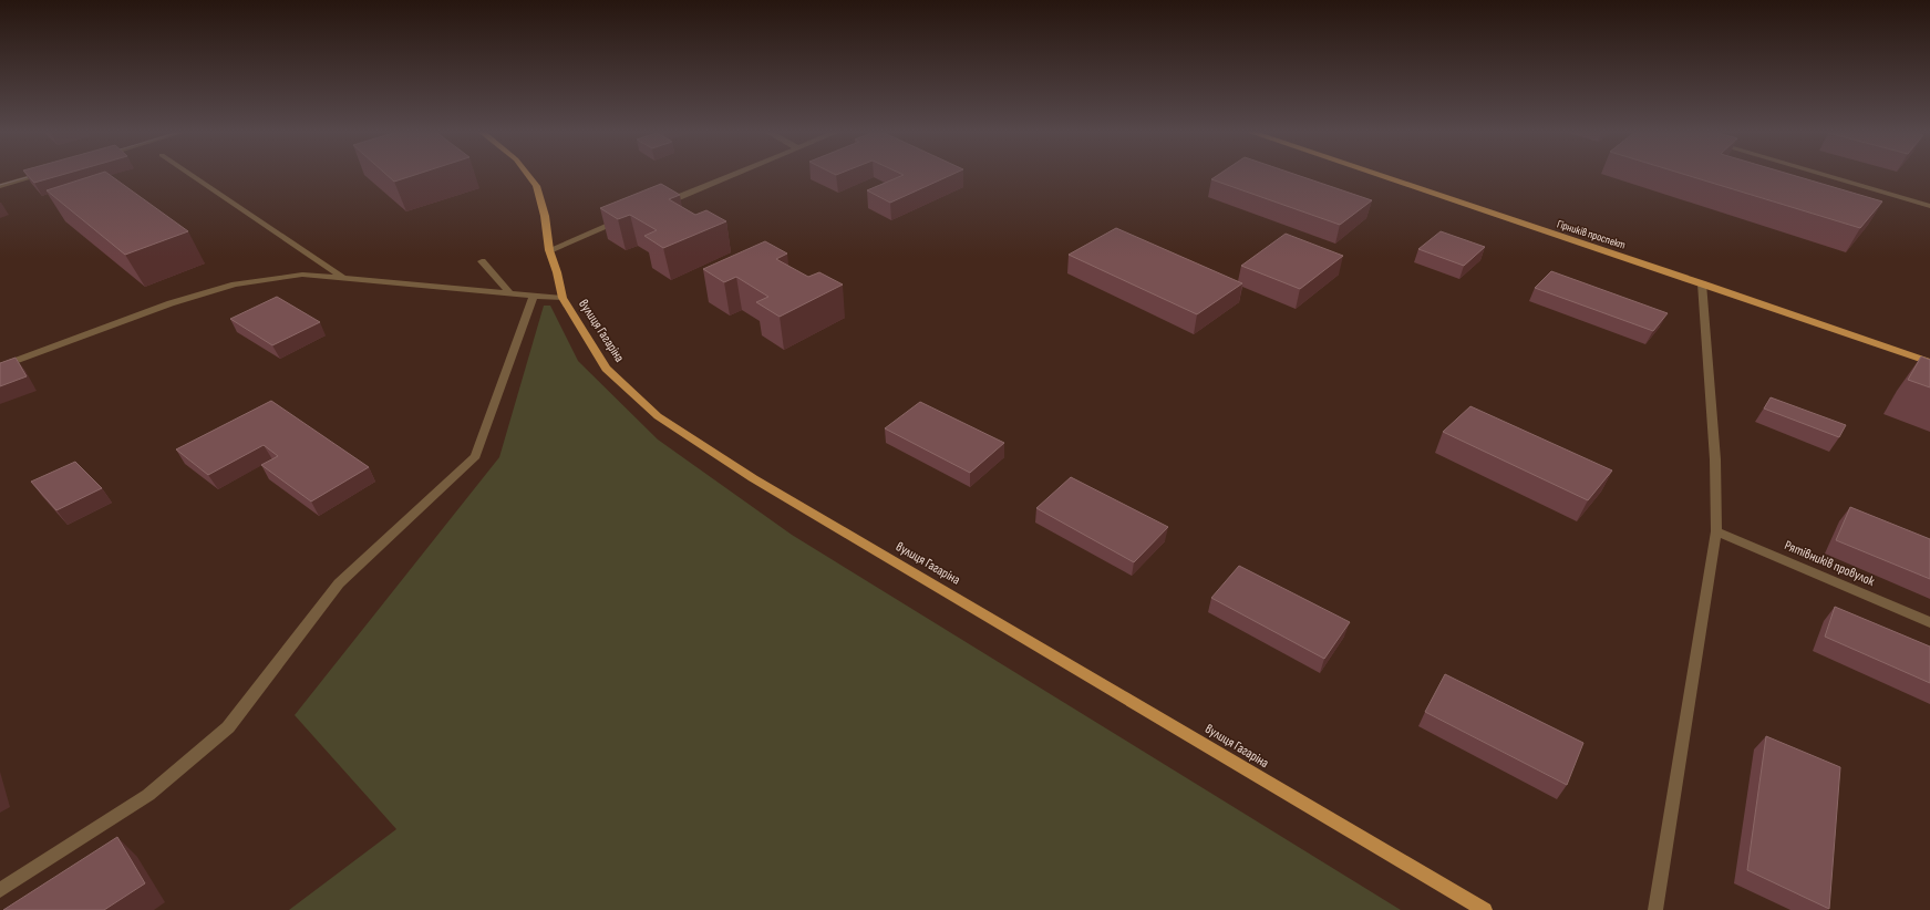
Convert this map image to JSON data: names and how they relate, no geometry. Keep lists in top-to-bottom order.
{
  "streets": {
    "main road": ["Гірників проспект", "вулиця Гагаріна"],
    "street": ["Рятівників провулок"]
  }
}
